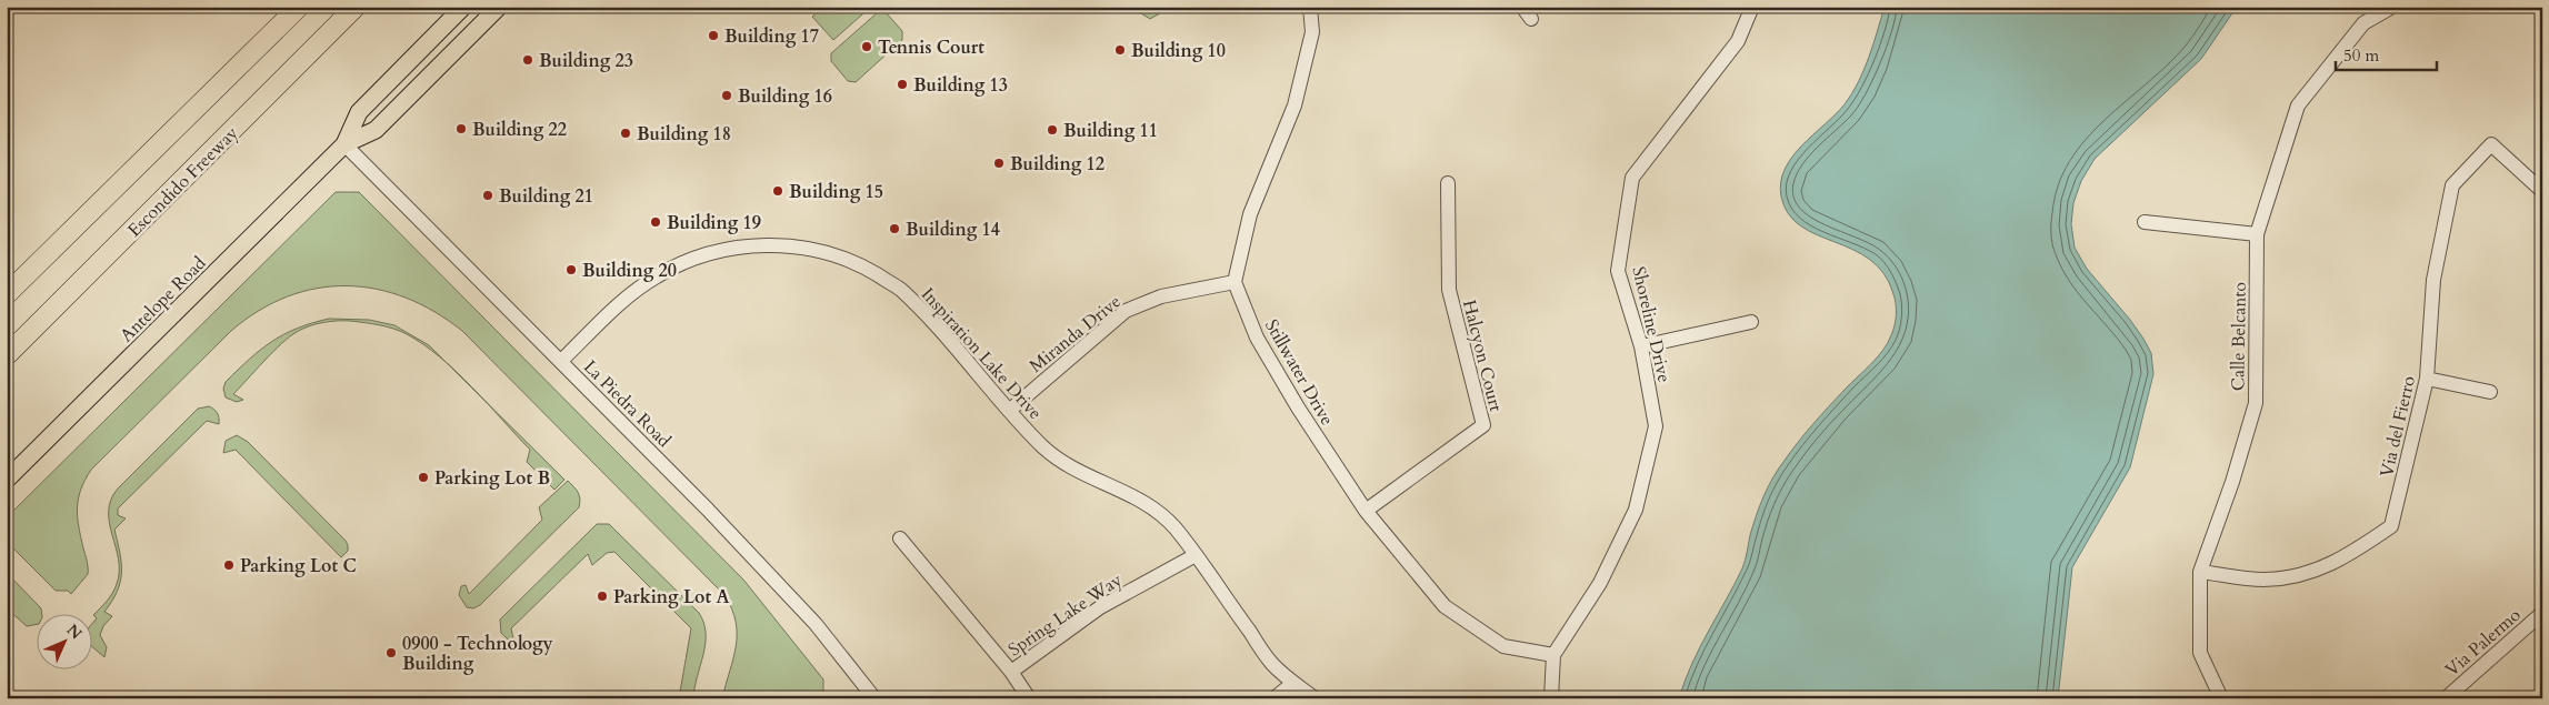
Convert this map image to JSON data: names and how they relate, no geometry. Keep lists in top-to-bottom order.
{
  "streets": {
    "highway": ["Escondido Freeway"],
    "main road": ["Antelope Road"],
    "street": [
      "Shoreline Drive",
      "Miranda Drive",
      "Calle Belcanto",
      "Inspiration Lake Drive",
      "Halcyon Court",
      "Stillwater Drive",
      "La Piedra Road",
      "Via del Fierro",
      "Spring Lake Way",
      "Via Palermo"
    ]
  },
  "crossings": [
    ["Antelope Road", "La Piedra Road"],
    ["Shoreline Drive", "Stillwater Drive"],
    ["Miranda Drive", "Inspiration Lake Drive"],
    ["Miranda Drive", "Stillwater Drive"],
    ["Calle Belcanto", "Via del Fierro"],
    ["Inspiration Lake Drive", "La Piedra Road"],
    ["Inspiration Lake Drive", "Spring Lake Way"],
    ["Halcyon Court", "Stillwater Drive"]
  ],
  "places": [
    "Building 17",
    "Tennis Court",
    "Building 10",
    "Building 23",
    "Building 13",
    "Building 16",
    "Building 22",
    "Building 11",
    "Building 18",
    "Building 12",
    "Building 15",
    "Building 21",
    "Building 19",
    "Building 14",
    "Building 20",
    "Parking Lot B",
    "Parking Lot C",
    "Parking Lot A",
    "0900 - Technology Building"
  ],
  "scale_bar": "50 m",
  "north": "top right"
}
